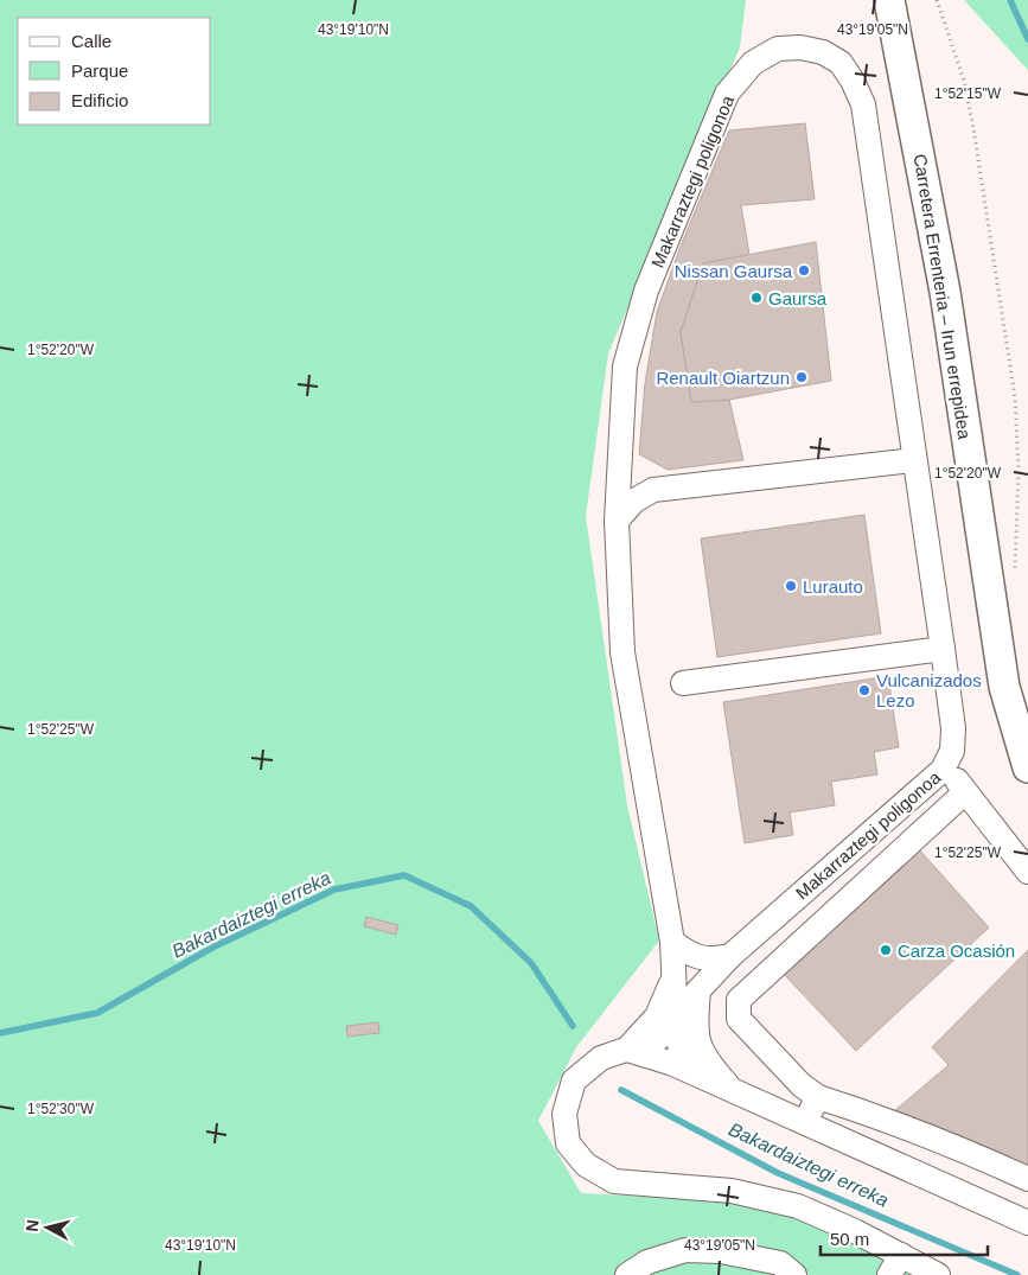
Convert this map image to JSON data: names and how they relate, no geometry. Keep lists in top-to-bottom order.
{
  "streets": {
    "main road": ["Carretera Errenteria – Irun errepidea"],
    "street": ["Makarraztegi poligonoa"]
  },
  "water": ["Bakardaiztegi erreka"],
  "places": [
    "Nissan Gaursa",
    "Gaursa",
    "Renault Oiartzun",
    "Lurauto",
    "Vulcanizados Lezo",
    "Carza Ocasión"
  ],
  "legend": ["Calle", "Parque", "Edificio"],
  "scale_bar": "50 m",
  "north": "left",
  "coordinates": [
    "43°19'10\"N",
    "43°19'05\"N",
    "1°52'15\"W",
    "1°52'20\"W",
    "1°52'25\"W",
    "1°52'30\"W"
  ]
}
